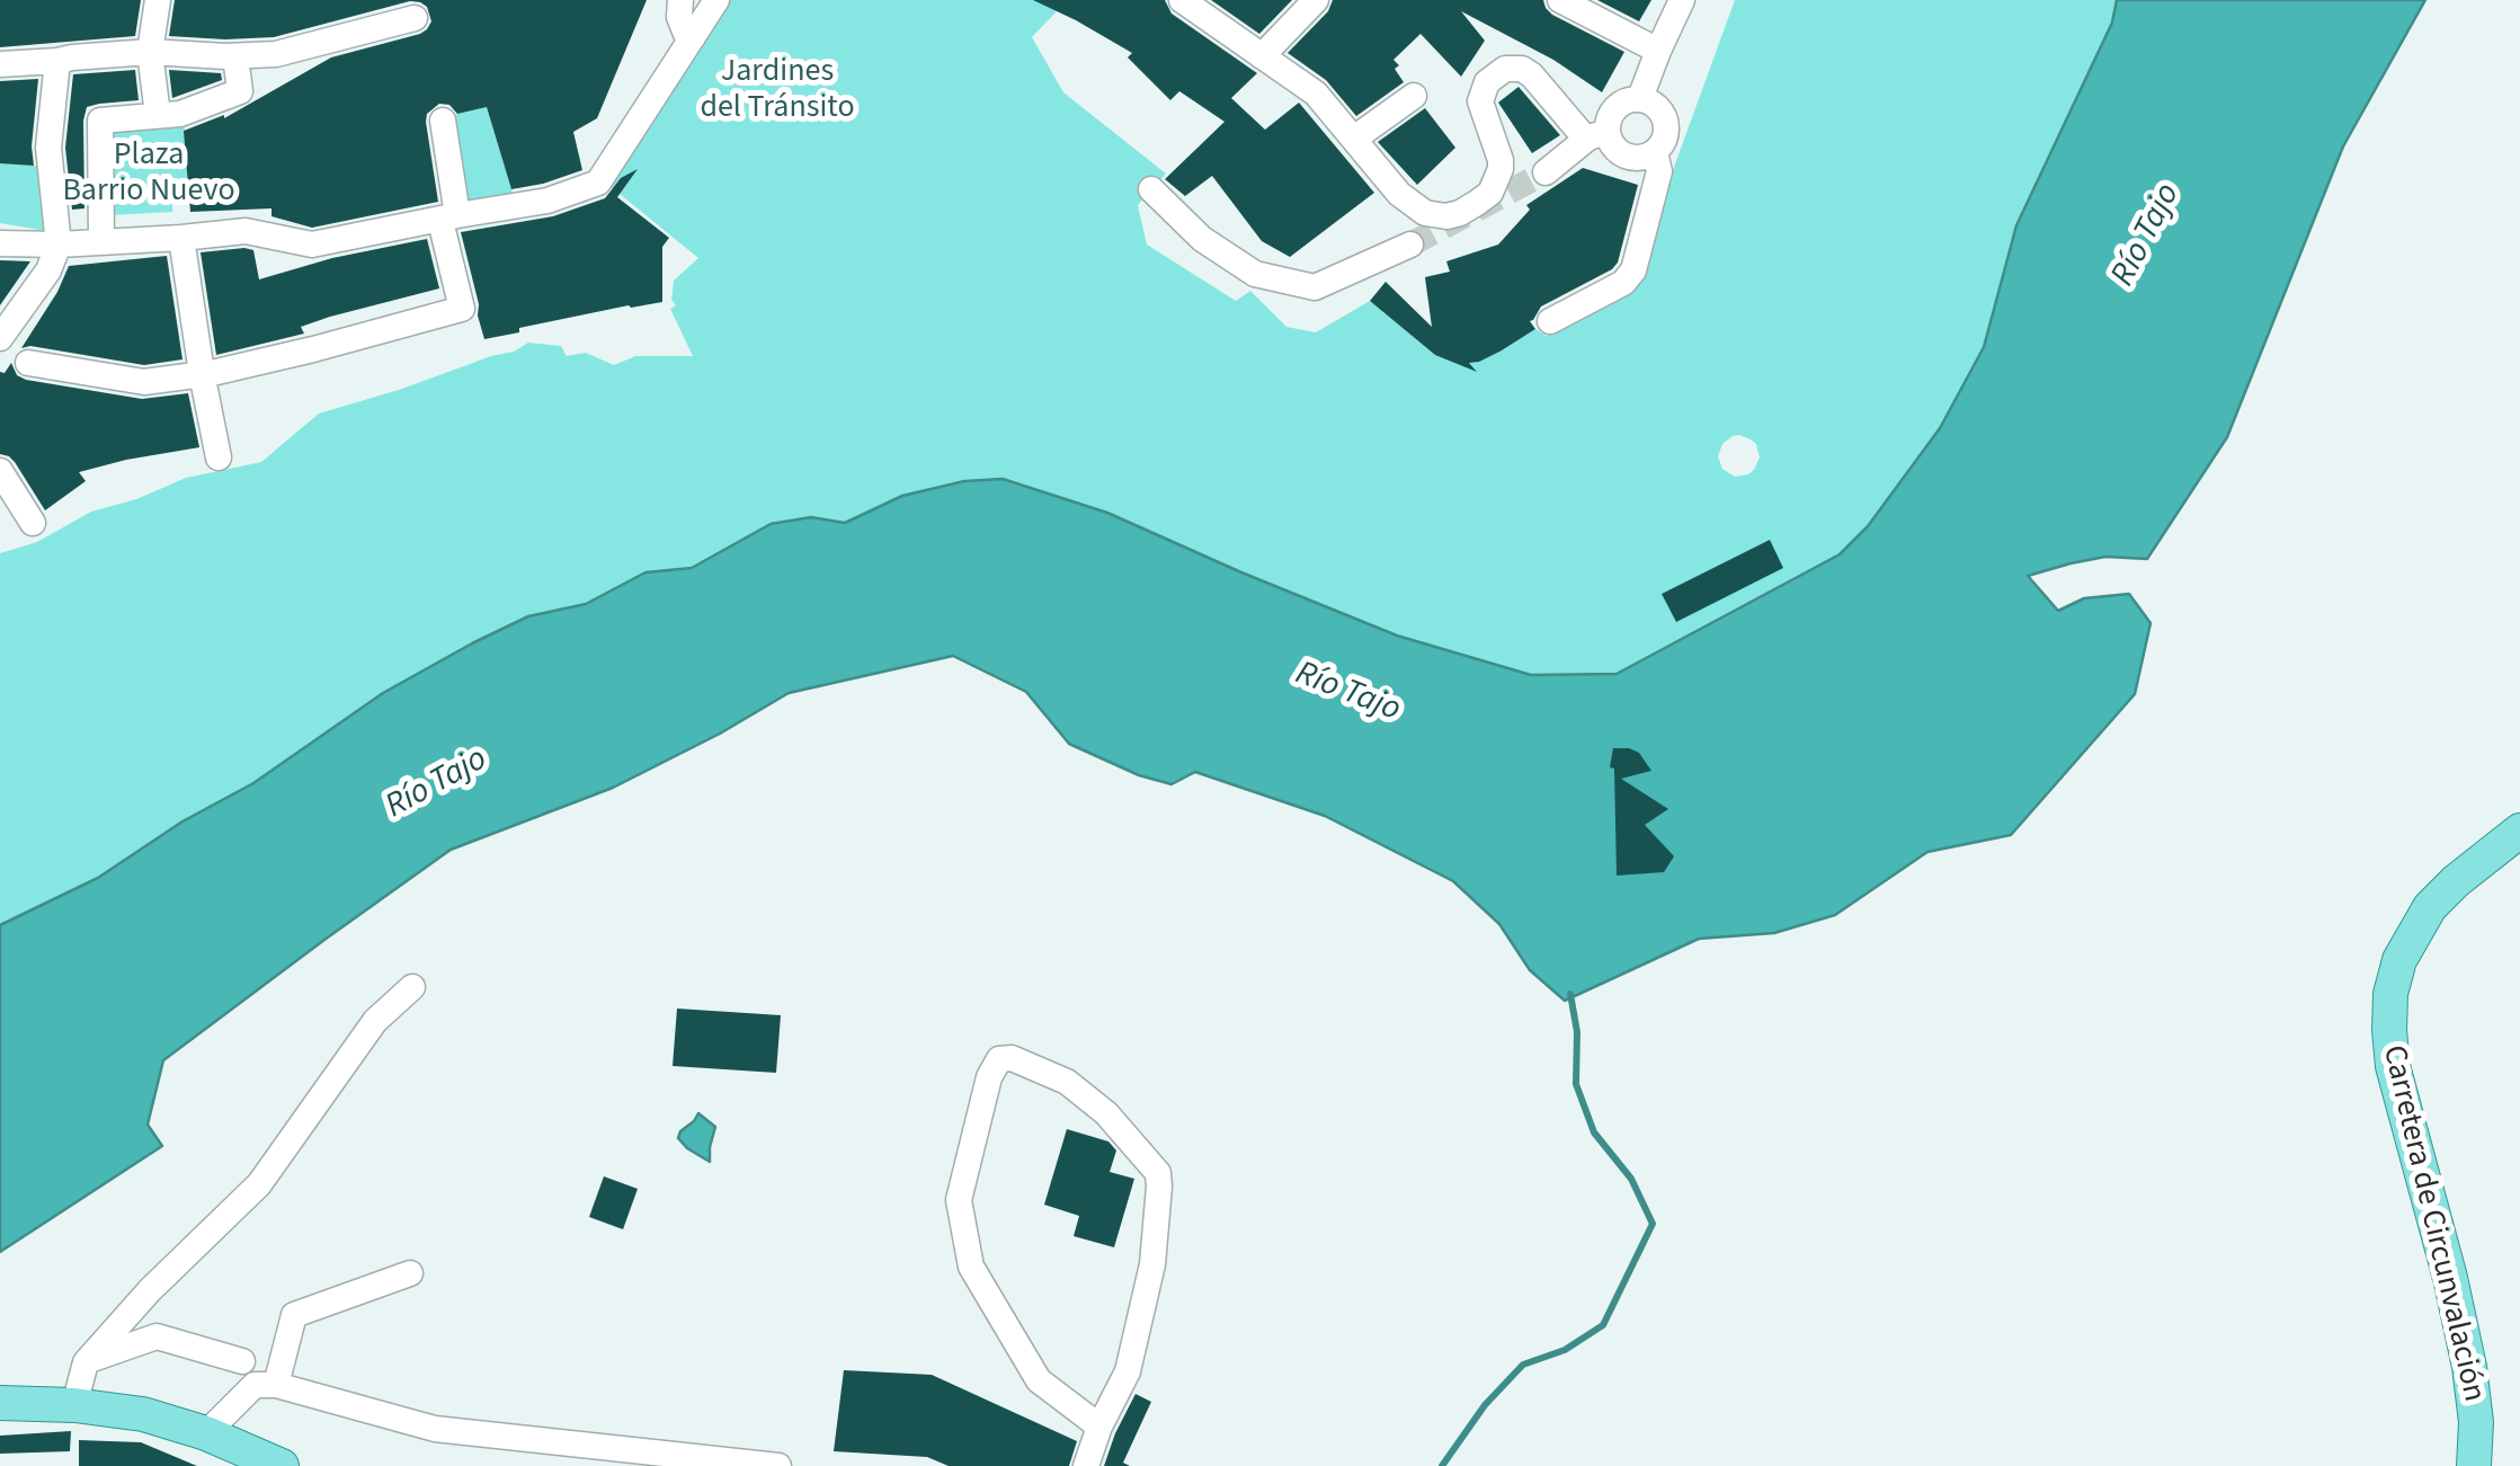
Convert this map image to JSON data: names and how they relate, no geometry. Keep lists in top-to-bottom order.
{
  "streets": {
    "main road": ["Carretera de Circunvalación"]
  },
  "water": ["Río Tajo"],
  "parks": ["Jardines del Tránsito", "Plaza Barrio Nuevo"]
}
